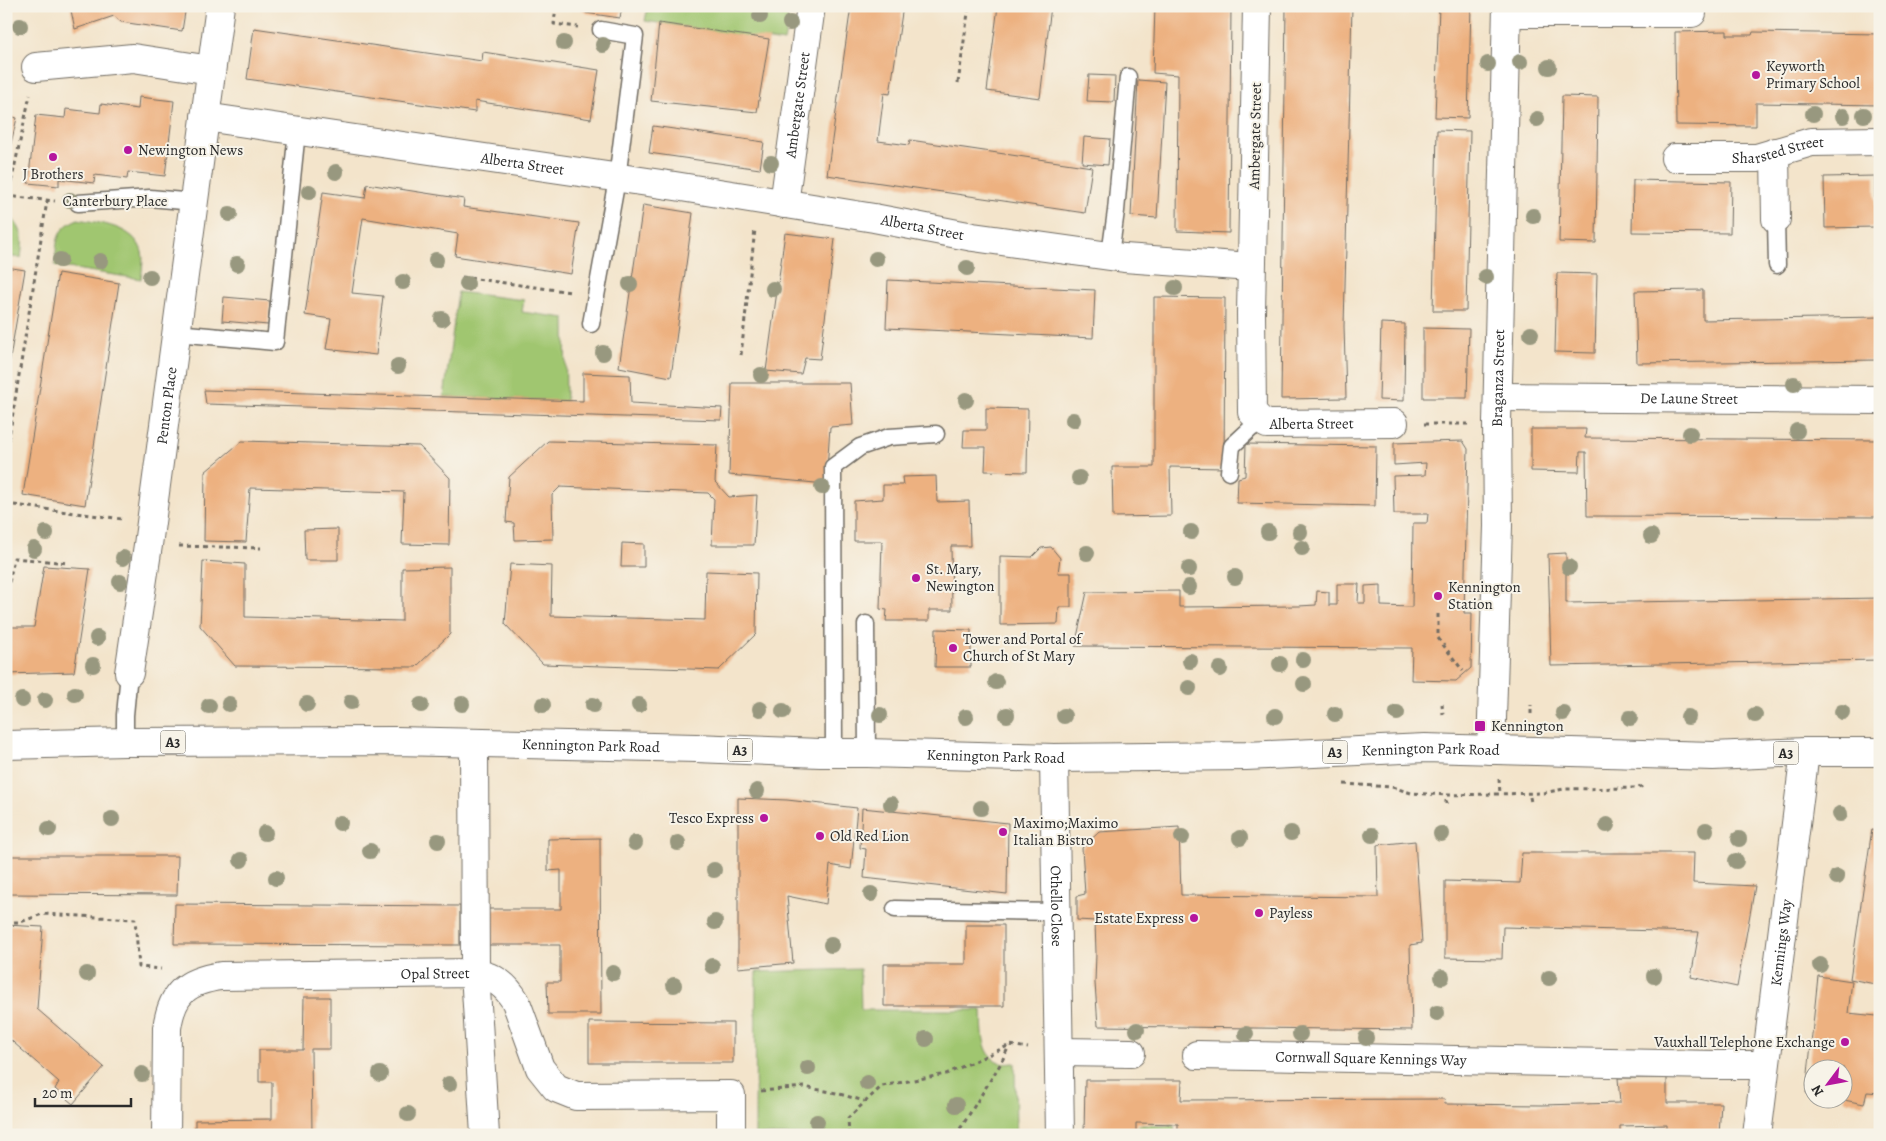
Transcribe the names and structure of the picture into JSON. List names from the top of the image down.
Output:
{
  "streets": {
    "main road": [
      "Ambergate Street",
      "Sharsted Street",
      "Alberta Street",
      "Braganza Street",
      "De Laune Street",
      "Penton Place",
      "A3",
      "Kennington Park Road",
      "Othello Close",
      "Kennings Way",
      "Opal Street",
      "Cornwall Square Kennings Way"
    ],
    "lane": ["Canterbury Place"]
  },
  "crossings": [
    ["Ambergate Street", "Alberta Street"],
    ["Alberta Street", "Penton Place"],
    ["Canterbury Place", "Penton Place"],
    ["Braganza Street", "De Laune Street"],
    ["Braganza Street", "Kennington Park Road"],
    ["Penton Place", "A3"],
    ["Penton Place", "Kennington Park Road"],
    ["A3", "Kennington Park Road"],
    ["Kennington Park Road", "Othello Close"],
    ["Kennington Park Road", "Kennings Way"],
    ["Kennings Way", "Cornwall Square Kennings Way"]
  ],
  "places": {
    "other": [
      "Keyworth Primary School",
      "Newington News",
      "J Brothers",
      "St. Mary, Newington",
      "Kennington Station",
      "Tower and Portal of Church of St Mary",
      "Tesco Express",
      "Maximo;Maximo Italian Bistro",
      "Old Red Lion",
      "Payless",
      "Estate Express",
      "Vauxhall Telephone Exchange"
    ],
    "transit": ["Kennington"]
  },
  "scale_bar": "20 m",
  "north": "bottom left"
}
